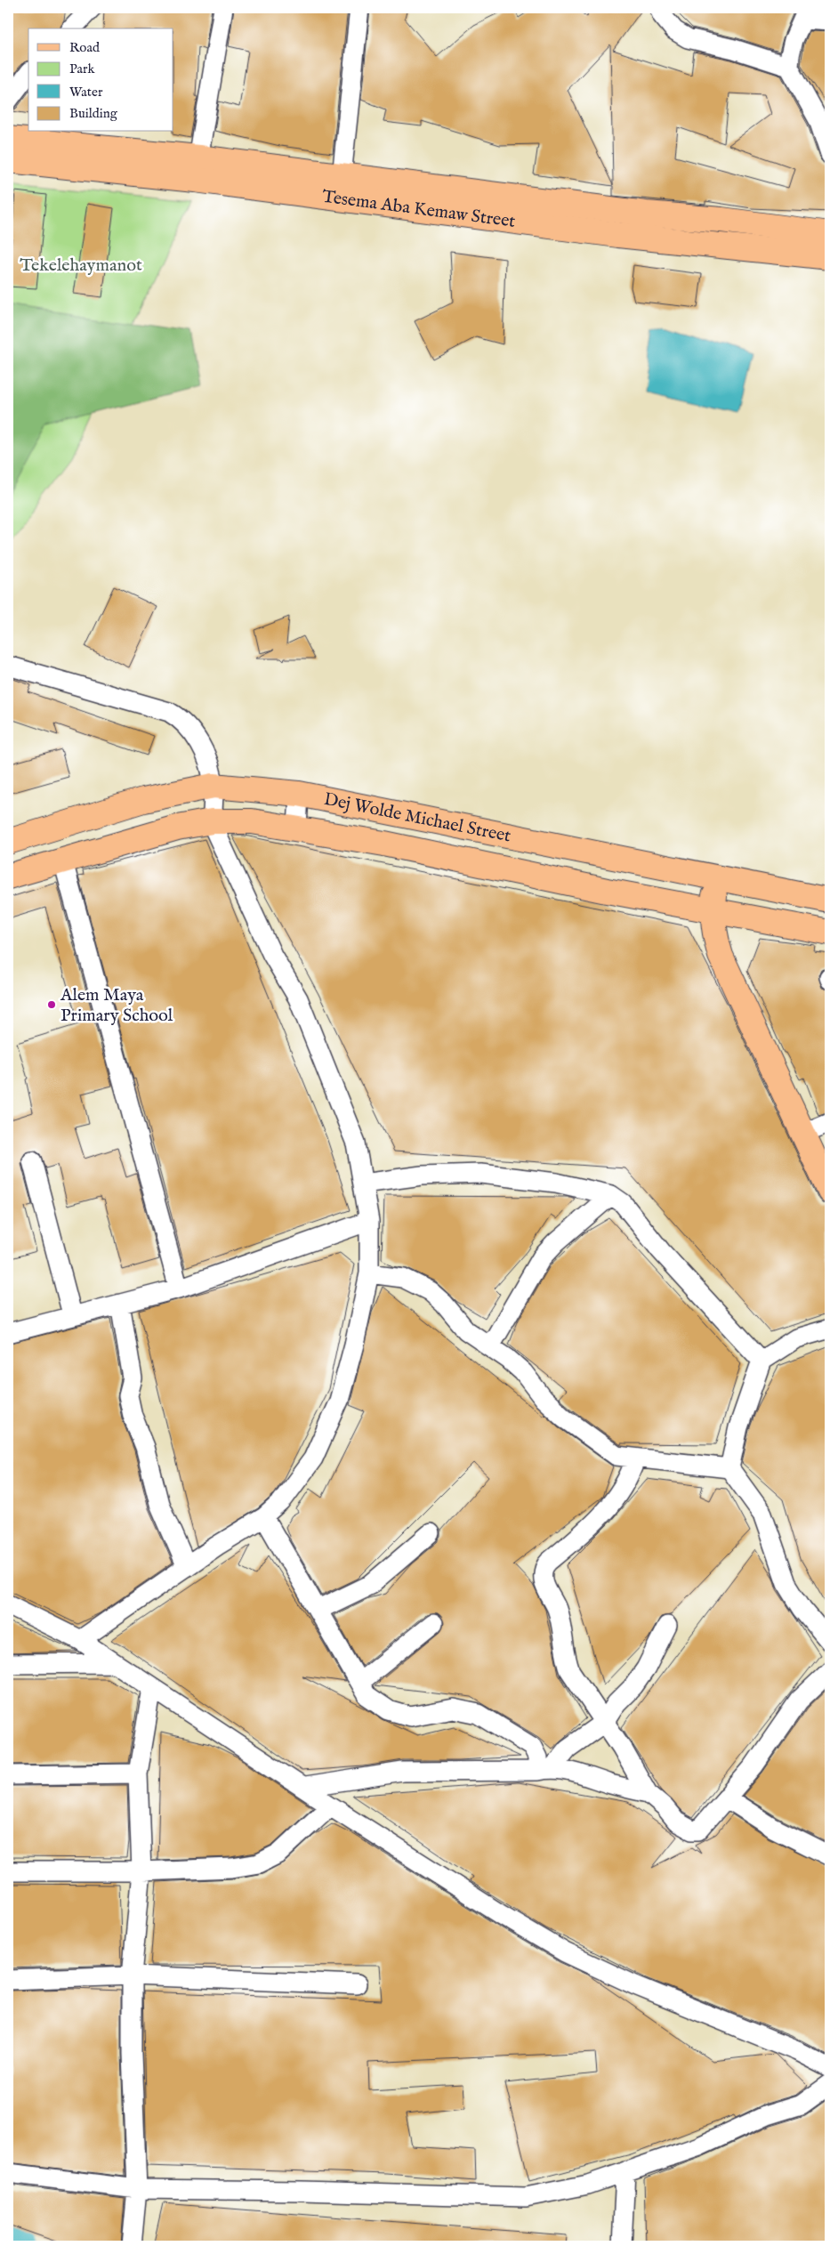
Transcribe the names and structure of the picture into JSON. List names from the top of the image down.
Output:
{
  "streets": {
    "main road": ["Tesema Aba Kemaw Street", "Dej Wolde Michael Street"]
  },
  "parks": ["Tekelehaymanot"],
  "places": ["Alem Maya Primary School"],
  "legend": [
    "Road",
    "Park",
    "Water",
    "Building"
  ]
}
